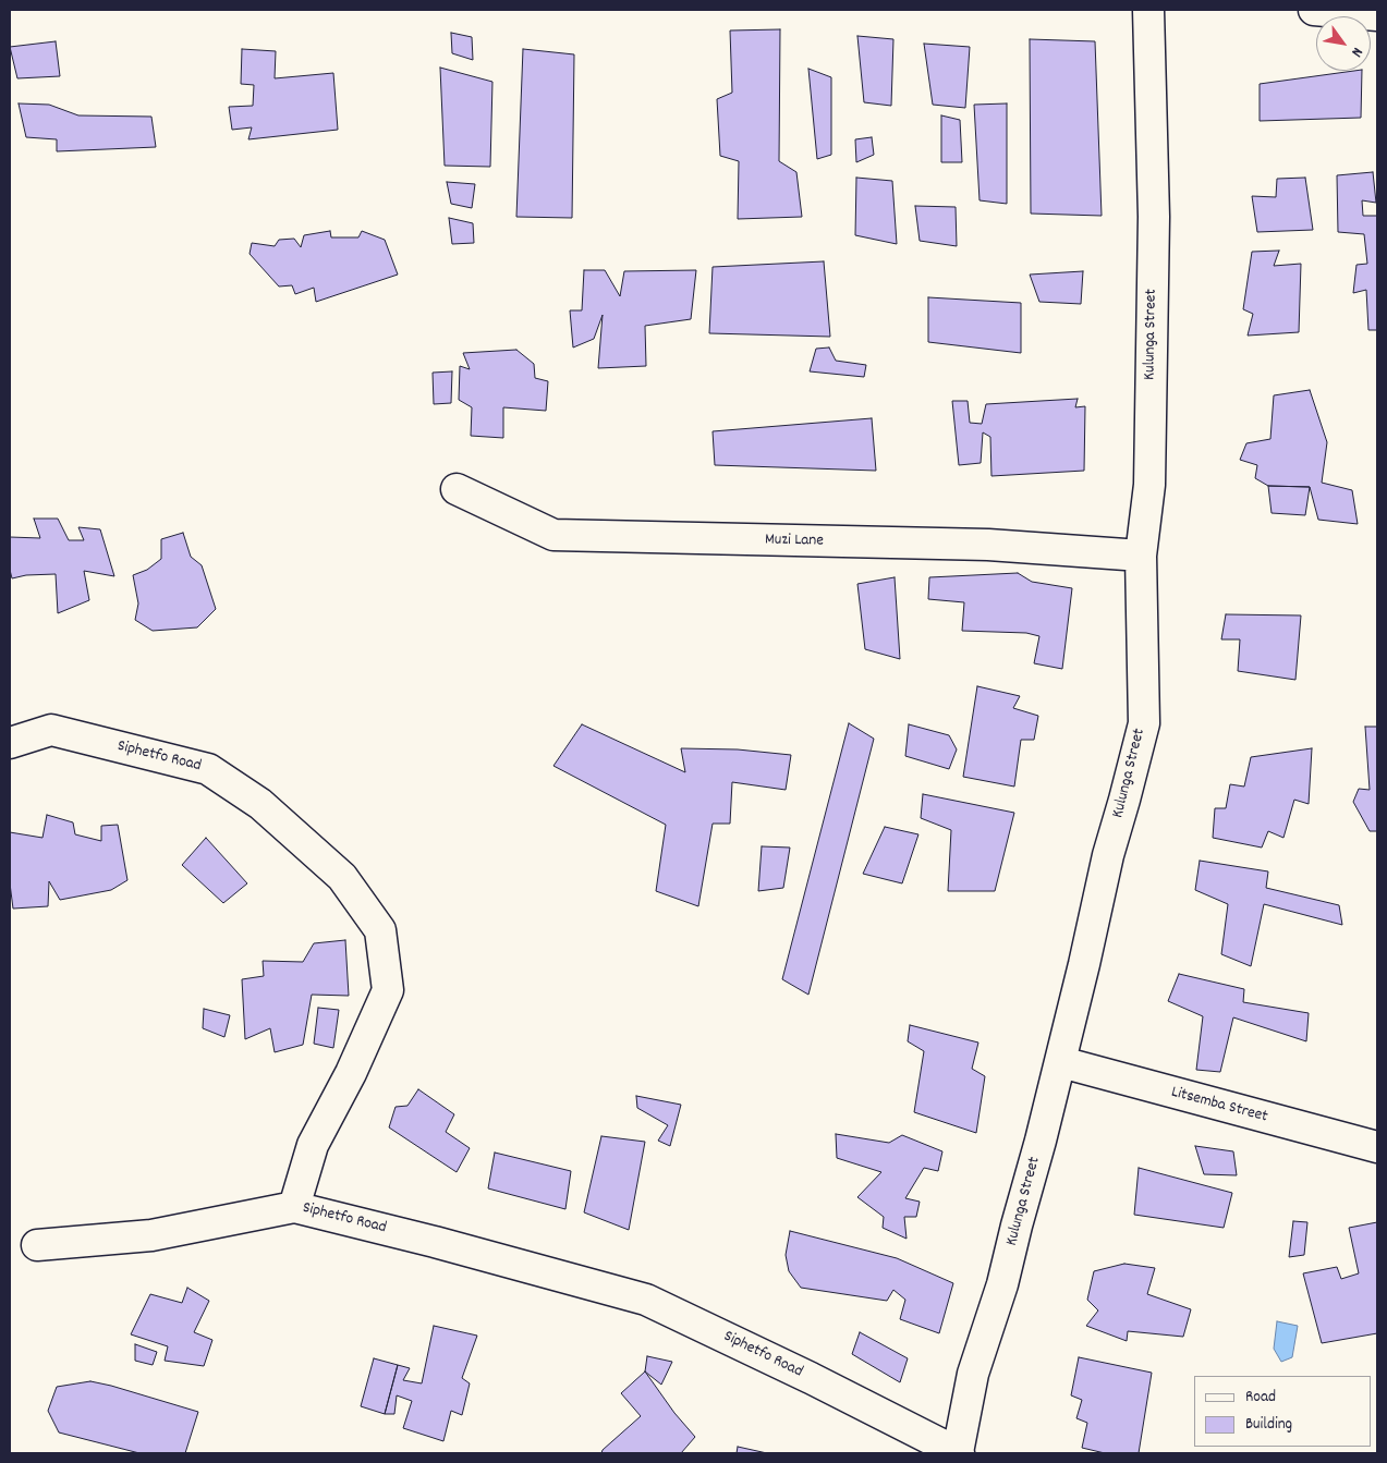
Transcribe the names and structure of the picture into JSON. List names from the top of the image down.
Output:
{
  "streets": {
    "street": [
      "Kulunga Street",
      "Muzi Lane",
      "Siphetfo Road",
      "Litsemba Street"
    ]
  },
  "crossings": [
    ["Kulunga Street", "Muzi Lane"],
    ["Kulunga Street", "Siphetfo Road"],
    ["Kulunga Street", "Litsemba Street"]
  ],
  "legend": ["Road", "Building"],
  "north": "bottom right"
}
